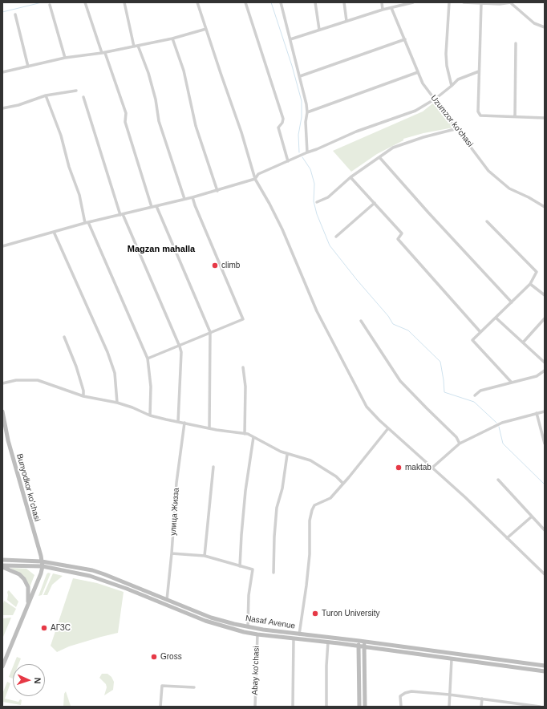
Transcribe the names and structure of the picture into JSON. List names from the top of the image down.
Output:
{
  "streets": {
    "main road": ["Bunyodkor koʻchasi", "Nasaf Avenue"],
    "street": ["Uzumzor ko'chasi", "улица Жизза", "Abay ko'chasi"]
  },
  "crossings": [
    ["Bunyodkor koʻchasi", "Nasaf Avenue"],
    ["улица Жизза", "Nasaf Avenue"],
    ["Nasaf Avenue", "Abay ko'chasi"]
  ],
  "districts": ["Magzan mahalla"],
  "places": [
    "climb",
    "maktab",
    "Turon University",
    "АГЗС",
    "Gross"
  ],
  "north": "right"
}
